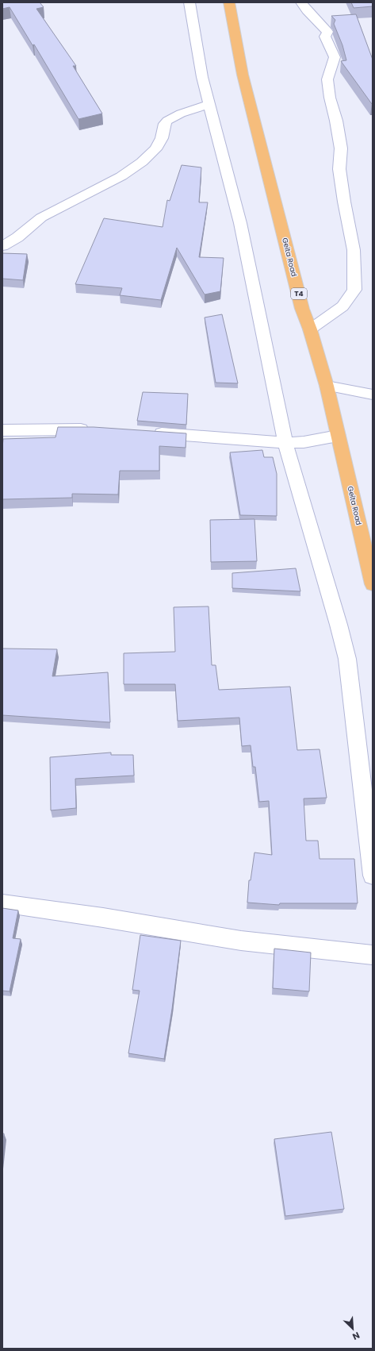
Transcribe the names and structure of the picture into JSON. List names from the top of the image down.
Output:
{
  "streets": {
    "highway": ["Geita Road", "T4"]
  },
  "north": "bottom right"
}
